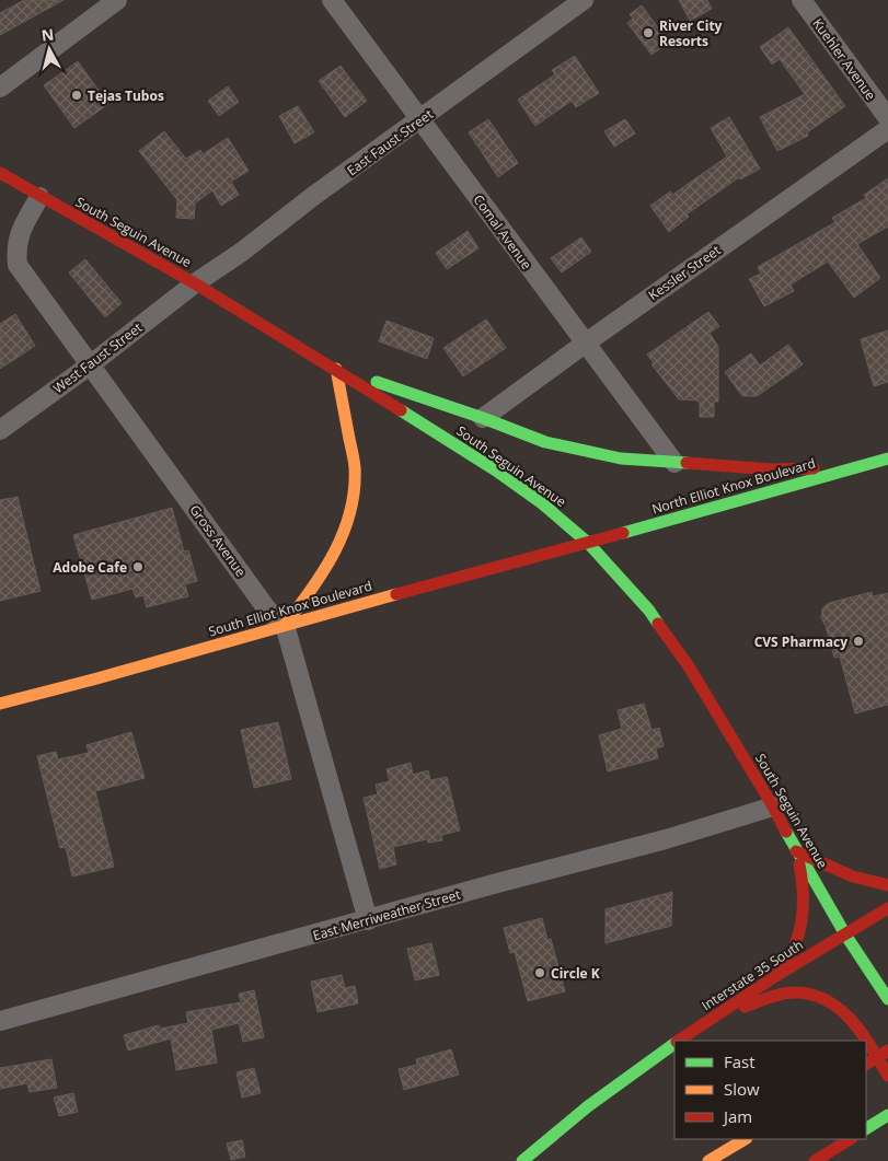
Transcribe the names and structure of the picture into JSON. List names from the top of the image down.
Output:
{
  "streets": {
    "main road": [
      "South Seguin Avenue",
      "North Elliot Knox Boulevard",
      "South Elliot Knox Boulevard",
      "Interstate 35 South"
    ],
    "street": [
      "Kuehler Avenue",
      "East Faust Street",
      "Comal Avenue",
      "Kessler Street",
      "West Faust Street",
      "Gross Avenue",
      "East Merriweather Street"
    ]
  },
  "crossings": [
    ["East Faust Street", "South Seguin Avenue"],
    ["East Faust Street", "Comal Avenue"],
    ["East Faust Street", "West Faust Street"],
    ["South Seguin Avenue", "West Faust Street"],
    ["South Seguin Avenue", "North Elliot Knox Boulevard"],
    ["South Seguin Avenue", "Gross Avenue"],
    ["South Seguin Avenue", "South Elliot Knox Boulevard"],
    ["South Seguin Avenue", "East Merriweather Street"],
    ["South Seguin Avenue", "Interstate 35 South"],
    ["Comal Avenue", "Kessler Street"],
    ["West Faust Street", "Gross Avenue"],
    ["North Elliot Knox Boulevard", "South Elliot Knox Boulevard"],
    ["Gross Avenue", "South Elliot Knox Boulevard"]
  ],
  "places": [
    "River City Resorts",
    "Tejas Tubos",
    "Adobe Cafe",
    "CVS Pharmacy",
    "Circle K"
  ],
  "legend": ["Fast", "Slow", "Jam"],
  "north": "top"
}
